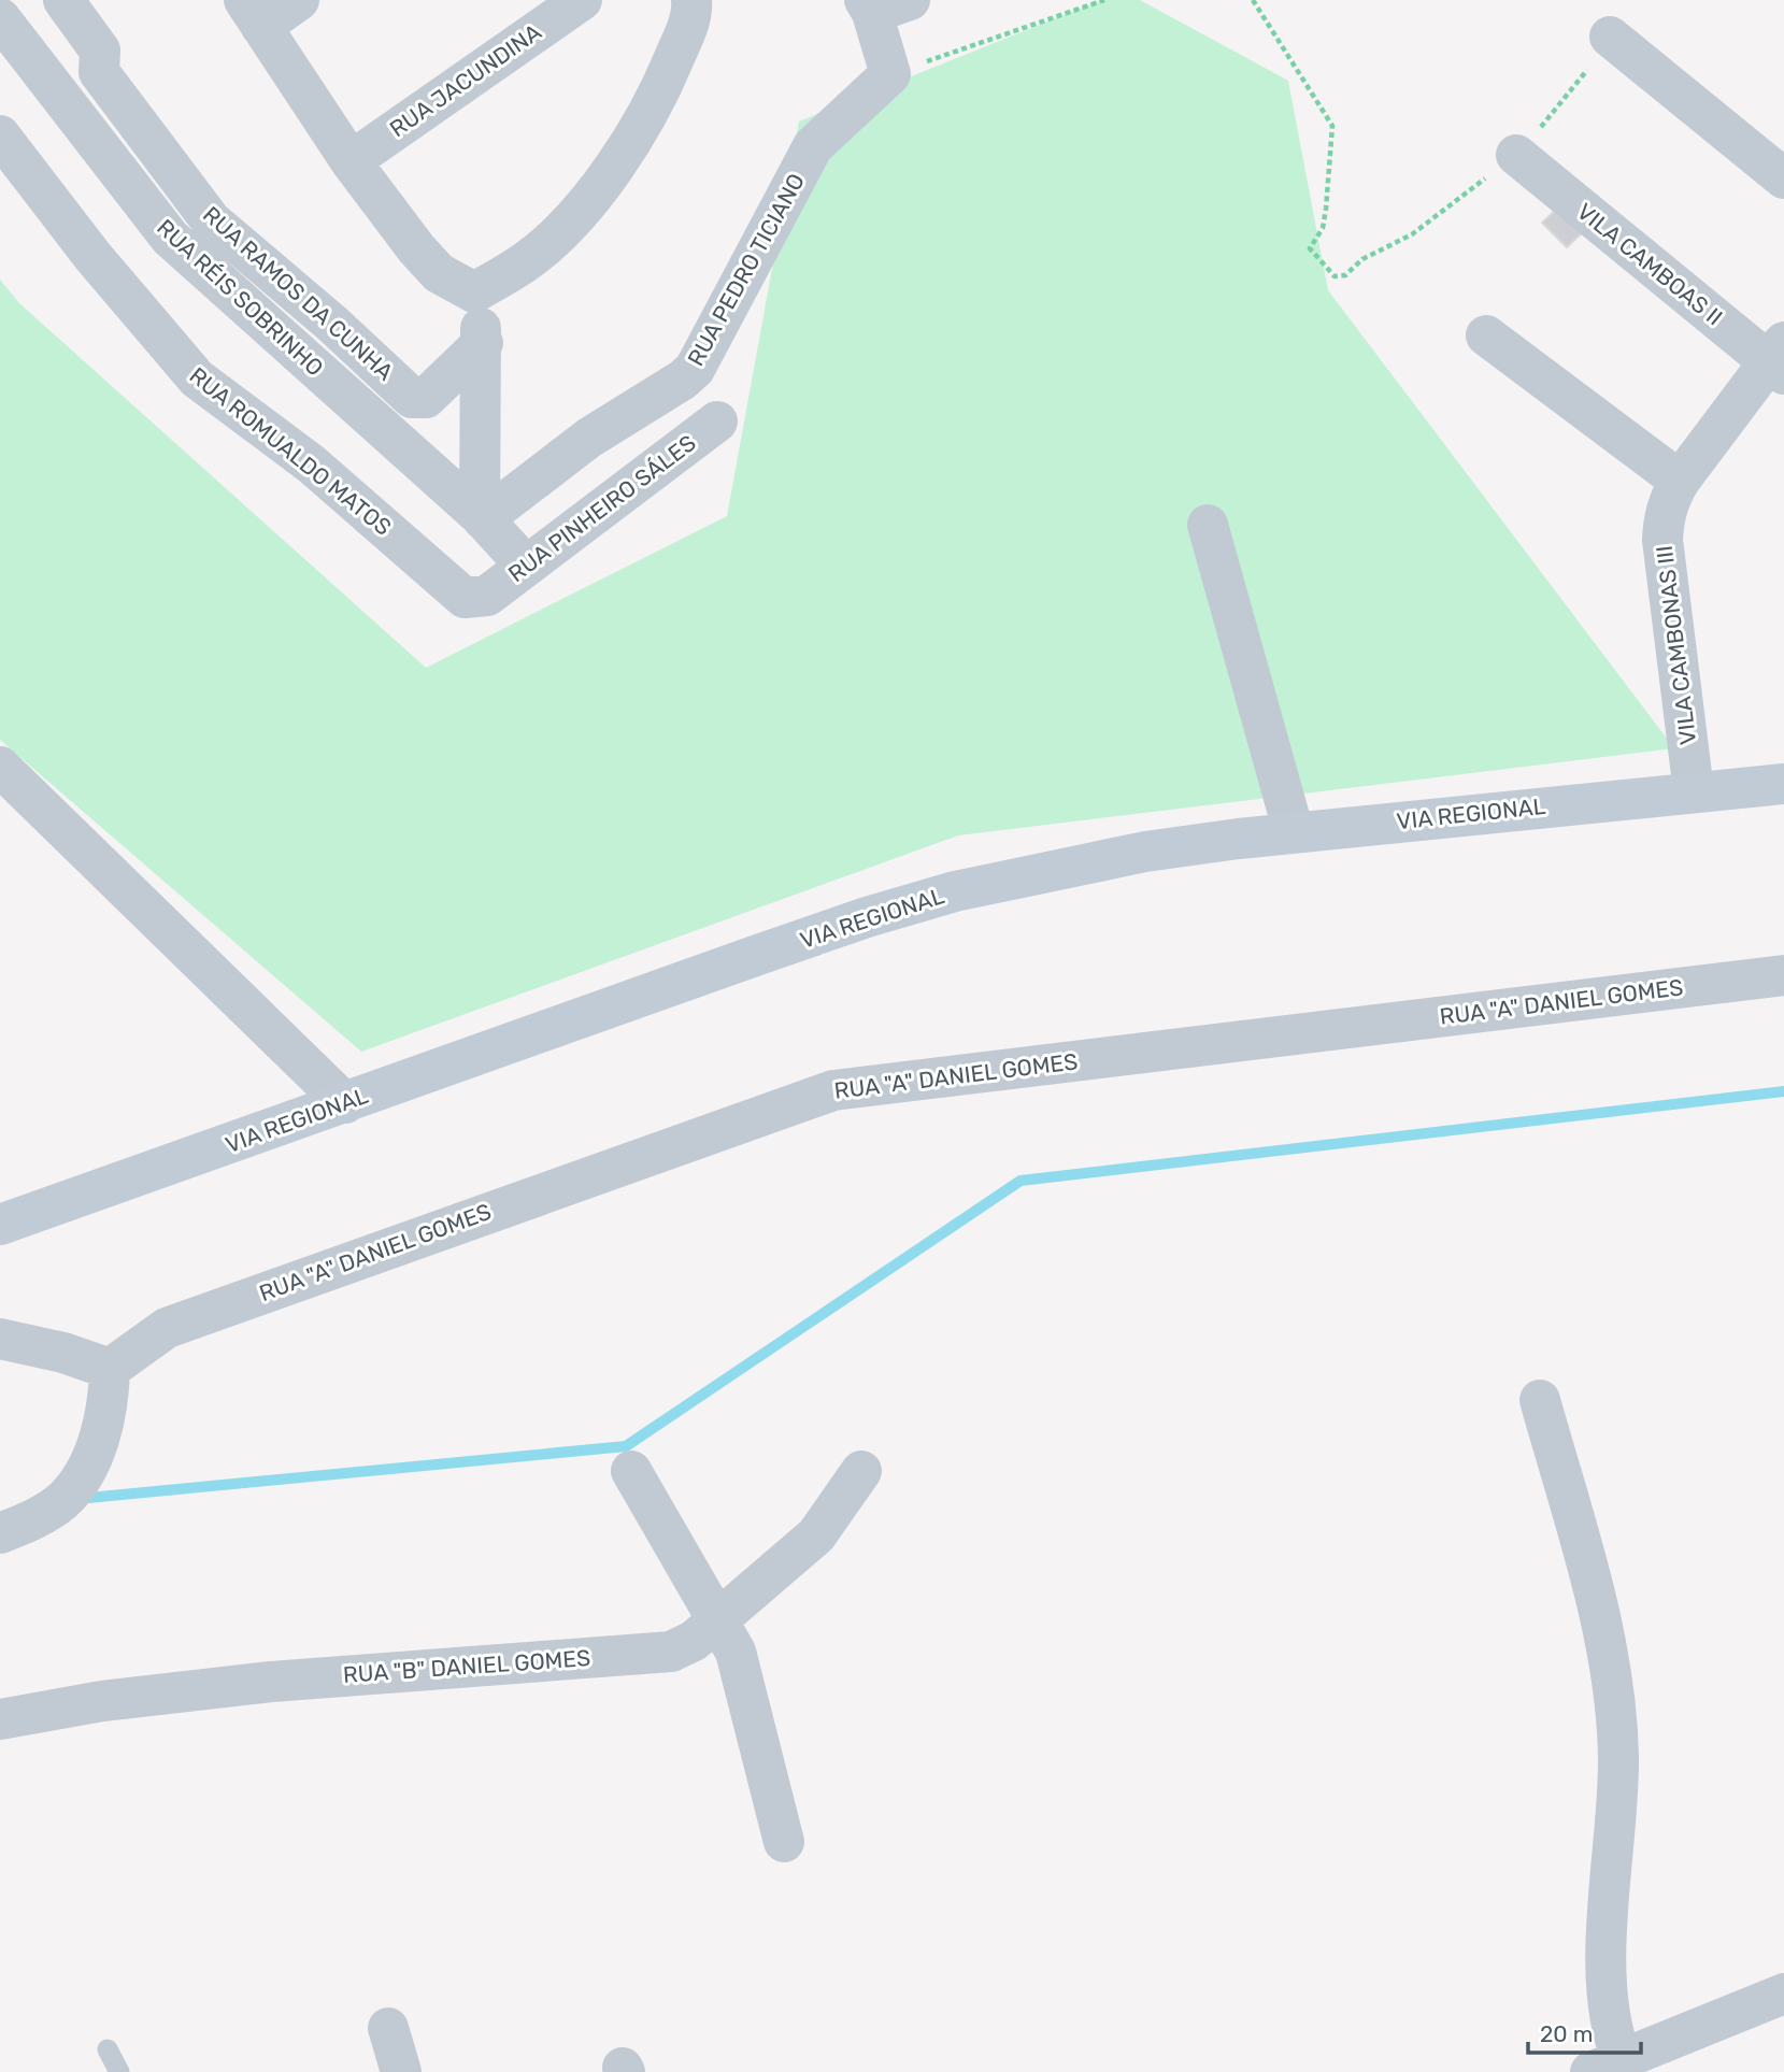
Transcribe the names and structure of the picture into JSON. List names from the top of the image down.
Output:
{
  "streets": {
    "main road": ["VIA REGIONAL"],
    "street": [
      "RUA JACUNDINA",
      "VILA CAMBOAS II",
      "RUA PEDRO TICIANO",
      "RUA RAMOS DA CUNHA",
      "RUA RÉIS SOBRINHO",
      "RUA ROMUALDO MATOS",
      "RUA PINHEIRO SÁLES",
      "VILA CAMBONAS III",
      "RUA \"A\" DANIEL GOMES",
      "RUA \"B\" DANIEL GOMES"
    ]
  },
  "crossings": [
    ["RUA PEDRO TICIANO", "RUA RÉIS SOBRINHO"],
    ["RUA RÉIS SOBRINHO", "RUA PINHEIRO SÁLES"],
    ["RUA ROMUALDO MATOS", "RUA PINHEIRO SÁLES"],
    ["VILA CAMBONAS III", "VIA REGIONAL"]
  ],
  "scale_bar": "20 m"
}
